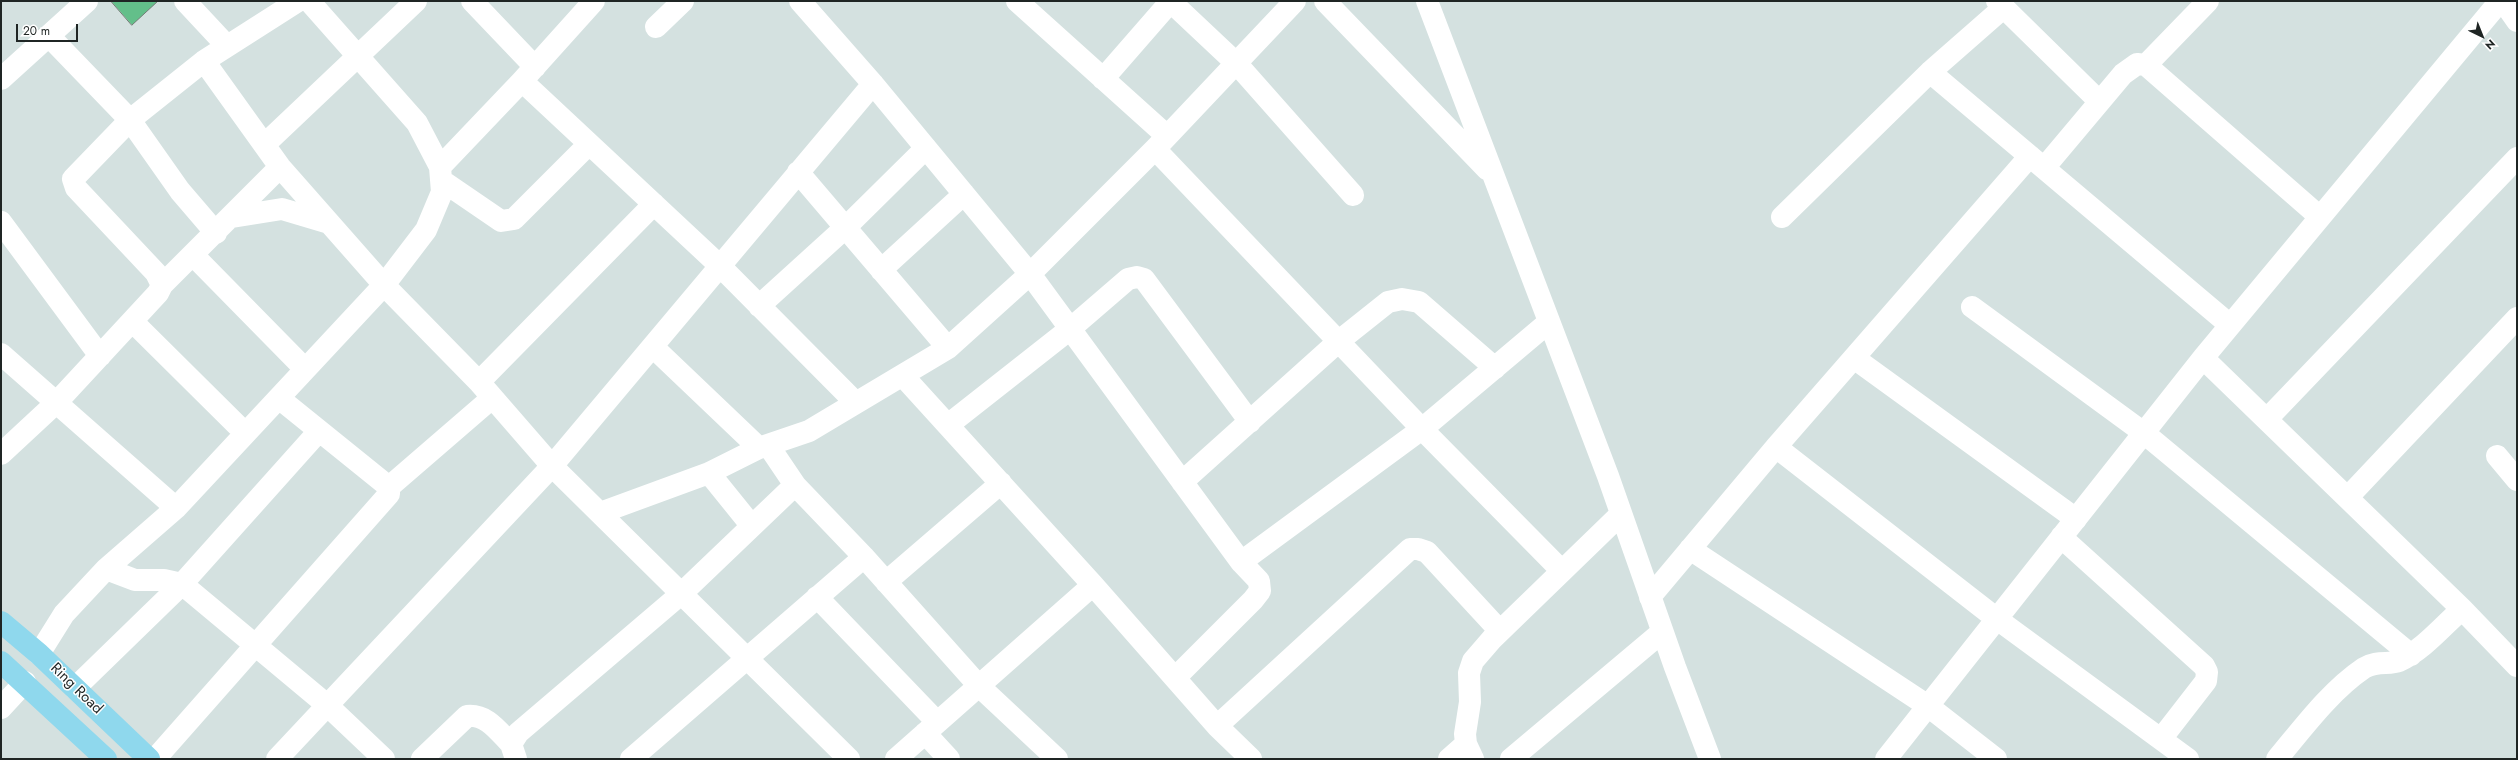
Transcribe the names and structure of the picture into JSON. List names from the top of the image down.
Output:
{
  "streets": {
    "main road": ["Ring Road"]
  },
  "scale_bar": "20 m",
  "north": "bottom right"
}
